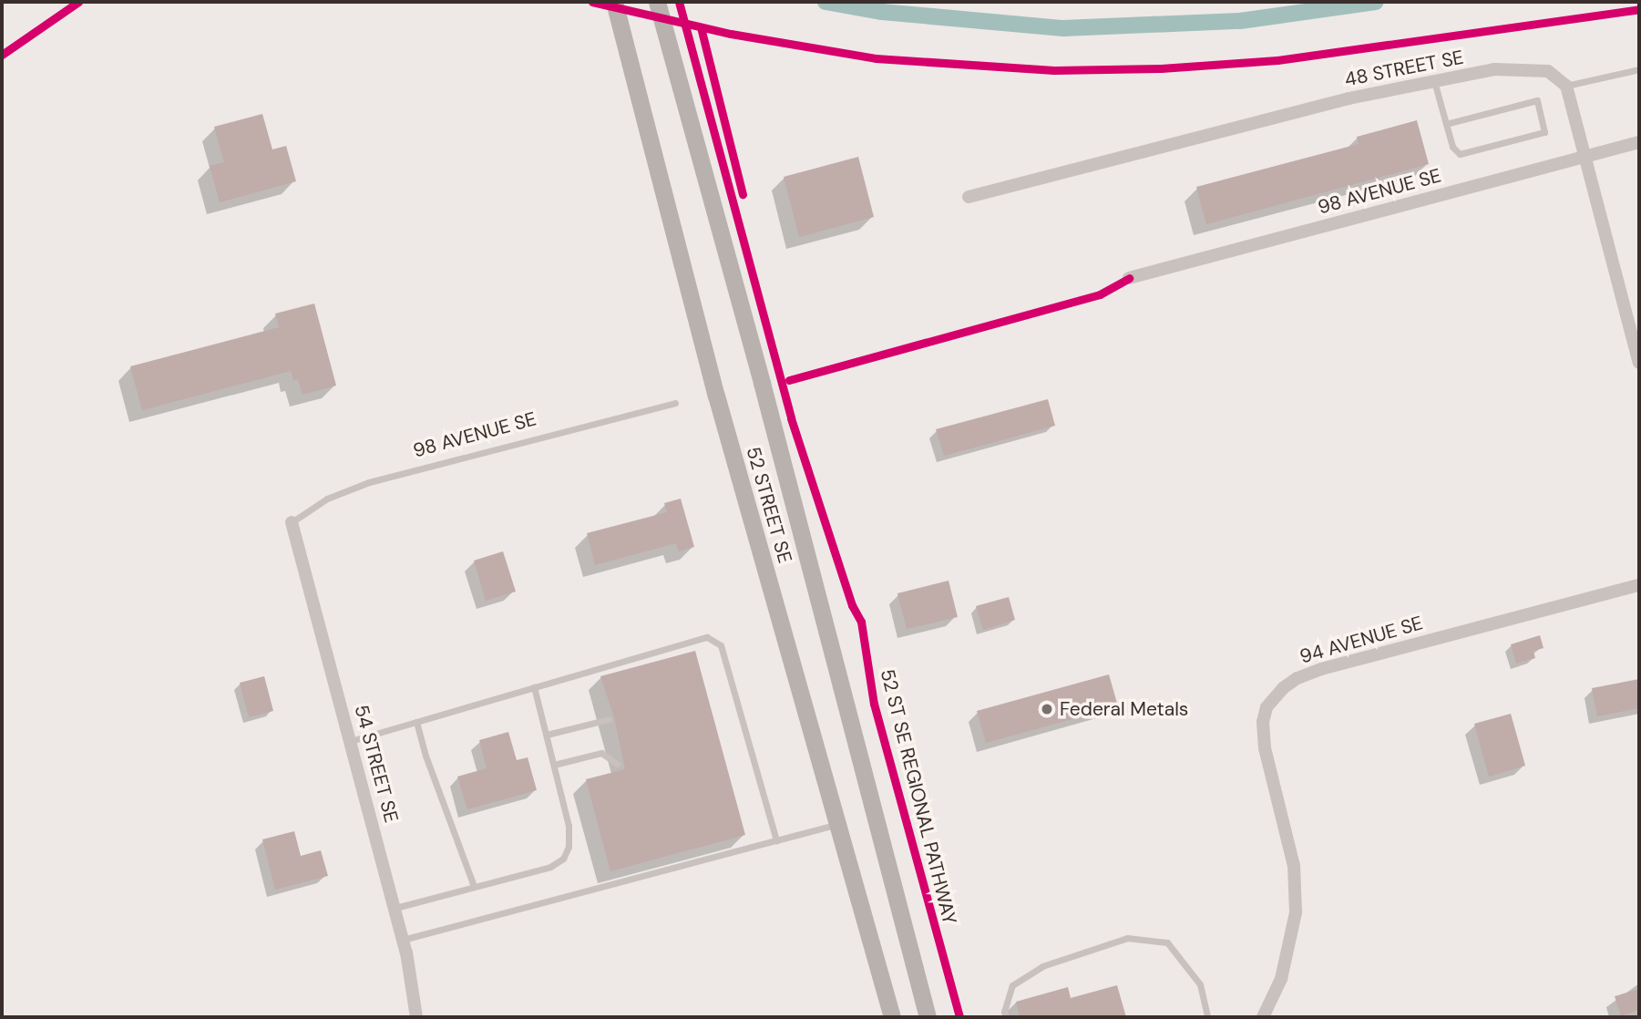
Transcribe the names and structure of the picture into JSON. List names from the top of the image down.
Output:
{
  "streets": {
    "main road": ["52 STREET SE"],
    "street": [
      "48 STREET SE",
      "98 AVENUE SE",
      "94 AVENUE SE",
      "54 STREET SE"
    ],
    "cycle path": ["52 ST SE REGIONAL PATHWAY"]
  },
  "crossings": [
    ["98 AVENUE SE", "54 STREET SE"]
  ],
  "places": ["Federal Metals"]
}
